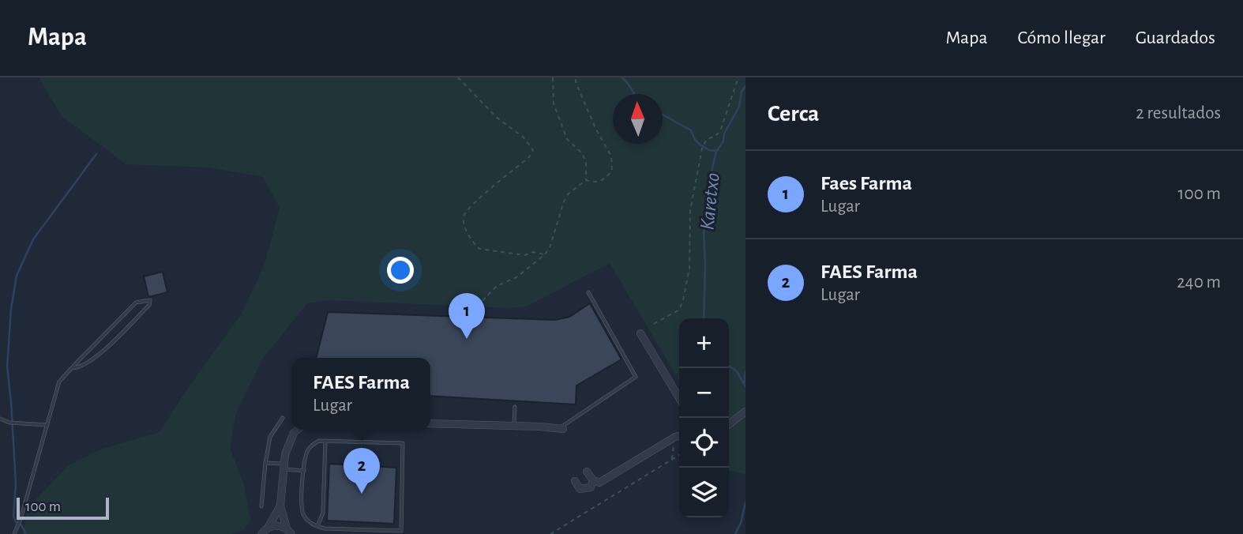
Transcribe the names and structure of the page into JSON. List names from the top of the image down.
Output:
{
  "water": ["Karetxo"],
  "scale_bar": "100 m",
  "north": "top",
  "page": {
    "header": "Mapa",
    "nav": ["Mapa", "Cómo llegar", "Guardados"],
    "heading": ["Cerca", "2 resultados"],
    "list": [
      {
        "mark": "1",
        "name": "Faes Farma",
        "note": "Lugar",
        "value": "100 m"
      },
      {
        "mark": "2",
        "name": "FAES Farma",
        "note": "Lugar",
        "value": "240 m"
      }
    ],
    "pins": ["1", "2"],
    "map_buttons": ["+", "−"],
    "popup": ["FAES Farma", "Lugar"],
    "scale": "100 m"
  }
}
